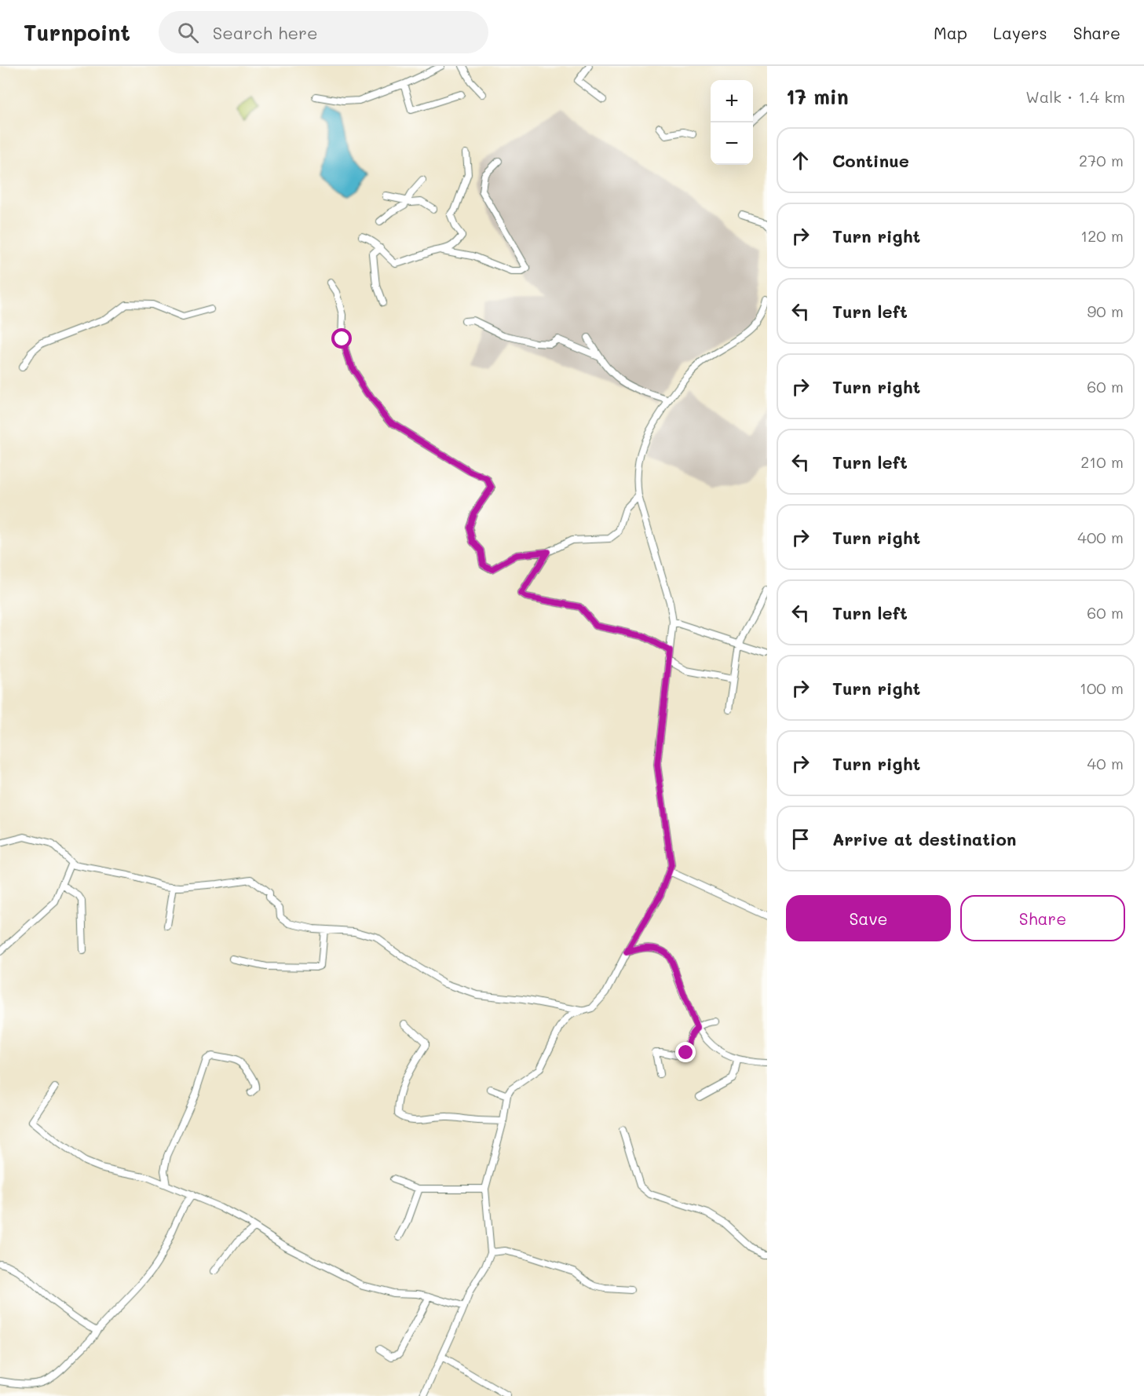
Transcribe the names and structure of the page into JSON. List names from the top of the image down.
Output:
{
  "page": {
    "header": "Turnpoint",
    "search": "Search here",
    "nav": ["Map", "Layers", "Share"],
    "heading": ["17 min", "Walk · 1.4 km"],
    "map_buttons": ["+", "−"],
    "list": [
      ["Continue", "270 m"],
      ["Turn right", "120 m"],
      ["Turn left", "90 m"],
      ["Turn right", "60 m"],
      ["Turn left", "210 m"],
      ["Turn right", "400 m"],
      ["Turn left", "60 m"],
      ["Turn right", "100 m"],
      ["Turn right", "40 m"],
      "Arrive at destination"
    ],
    "buttons": ["Save", "Share"]
  }
}
